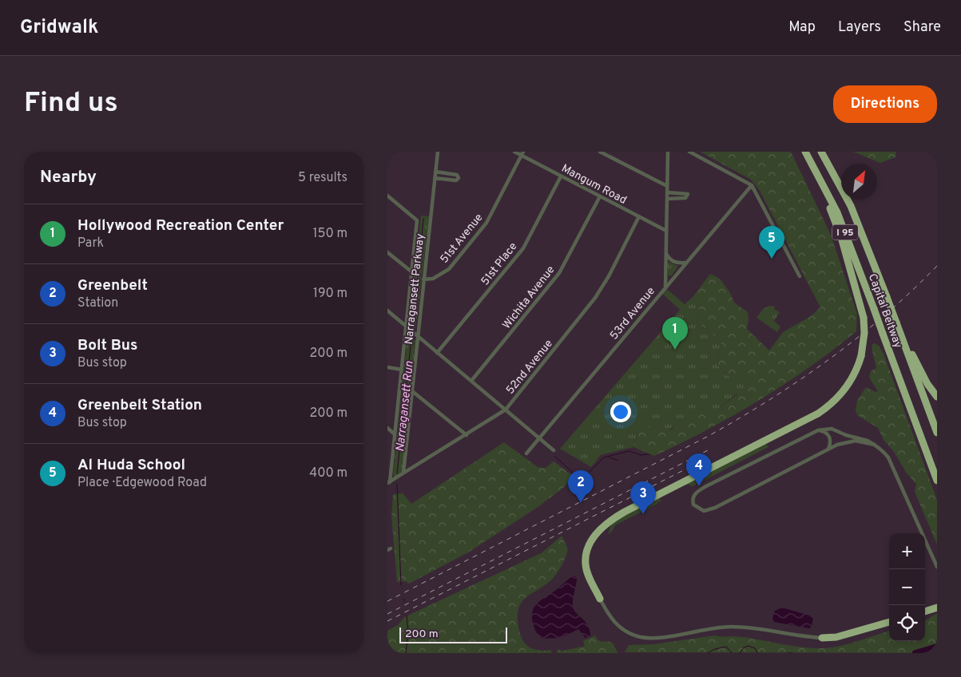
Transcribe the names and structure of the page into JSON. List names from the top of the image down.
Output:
{
  "streets": {
    "highway": ["I 95", "Capital Beltway"],
    "street": [
      "Mangum Road",
      "51st Avenue",
      "51st Place",
      "Narragansett Parkway",
      "Wichita Avenue",
      "53rd Avenue",
      "52nd Avenue"
    ]
  },
  "crossings": [
    ["Mangum Road", "51st Avenue"],
    ["Mangum Road", "51st Place"],
    ["Mangum Road", "Wichita Avenue"],
    ["Mangum Road", "52nd Avenue"],
    ["51st Avenue", "Narragansett Parkway"],
    ["Narragansett Parkway", "52nd Avenue"]
  ],
  "water": ["Narragansett Run"],
  "scale_bar": "200 m",
  "north": "top right",
  "page": {
    "header": "Gridwalk",
    "nav": ["Map", "Layers", "Share"],
    "buttons": "Directions",
    "title": "Find us",
    "heading": ["Nearby", "5 results"],
    "list": [
      {
        "mark": "1",
        "name": "Hollywood Recreation Center",
        "note": "Park",
        "value": "150 m"
      },
      {
        "mark": "2",
        "name": "Greenbelt",
        "note": "Station",
        "value": "190 m"
      },
      {
        "mark": "3",
        "name": "Bolt Bus",
        "note": "Bus stop",
        "value": "200 m"
      },
      {
        "mark": "4",
        "name": "Greenbelt Station",
        "note": "Bus stop",
        "value": "200 m"
      },
      {
        "mark": "5",
        "name": "Al Huda School",
        "note": "Place · Edgewood Road",
        "value": "400 m"
      }
    ],
    "pins": [
      "5",
      "1",
      "4",
      "2",
      "3"
    ],
    "map_buttons": ["+", "−"],
    "scale": "200 m"
  }
}
